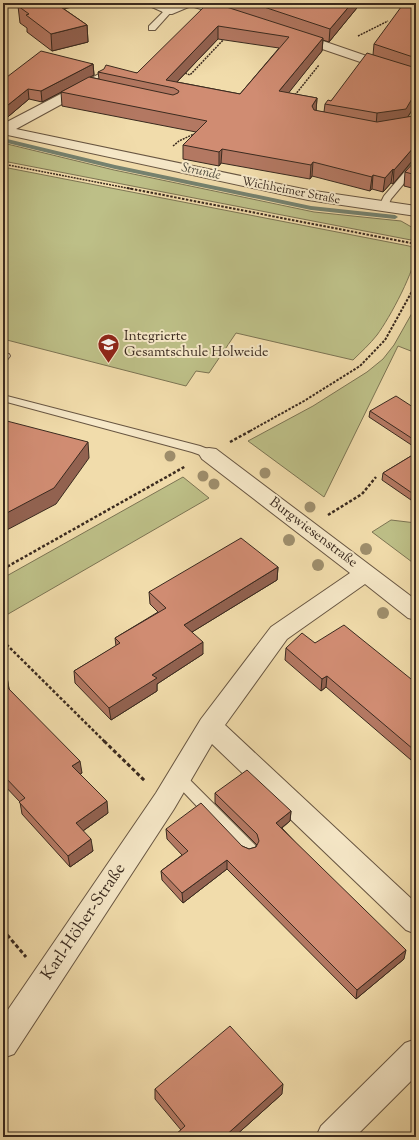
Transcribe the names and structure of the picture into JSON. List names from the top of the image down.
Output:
{
  "streets": {
    "street": ["Wichheimer Straße", "Burgwiesenstraße", "Karl-Höher-Straße"]
  },
  "crossings": [
    ["Burgwiesenstraße", "Karl-Höher-Straße"]
  ],
  "water": ["Strunde"],
  "places": {
    "school or university": ["Integrierte Gesamtschule Holweide"]
  }
}
